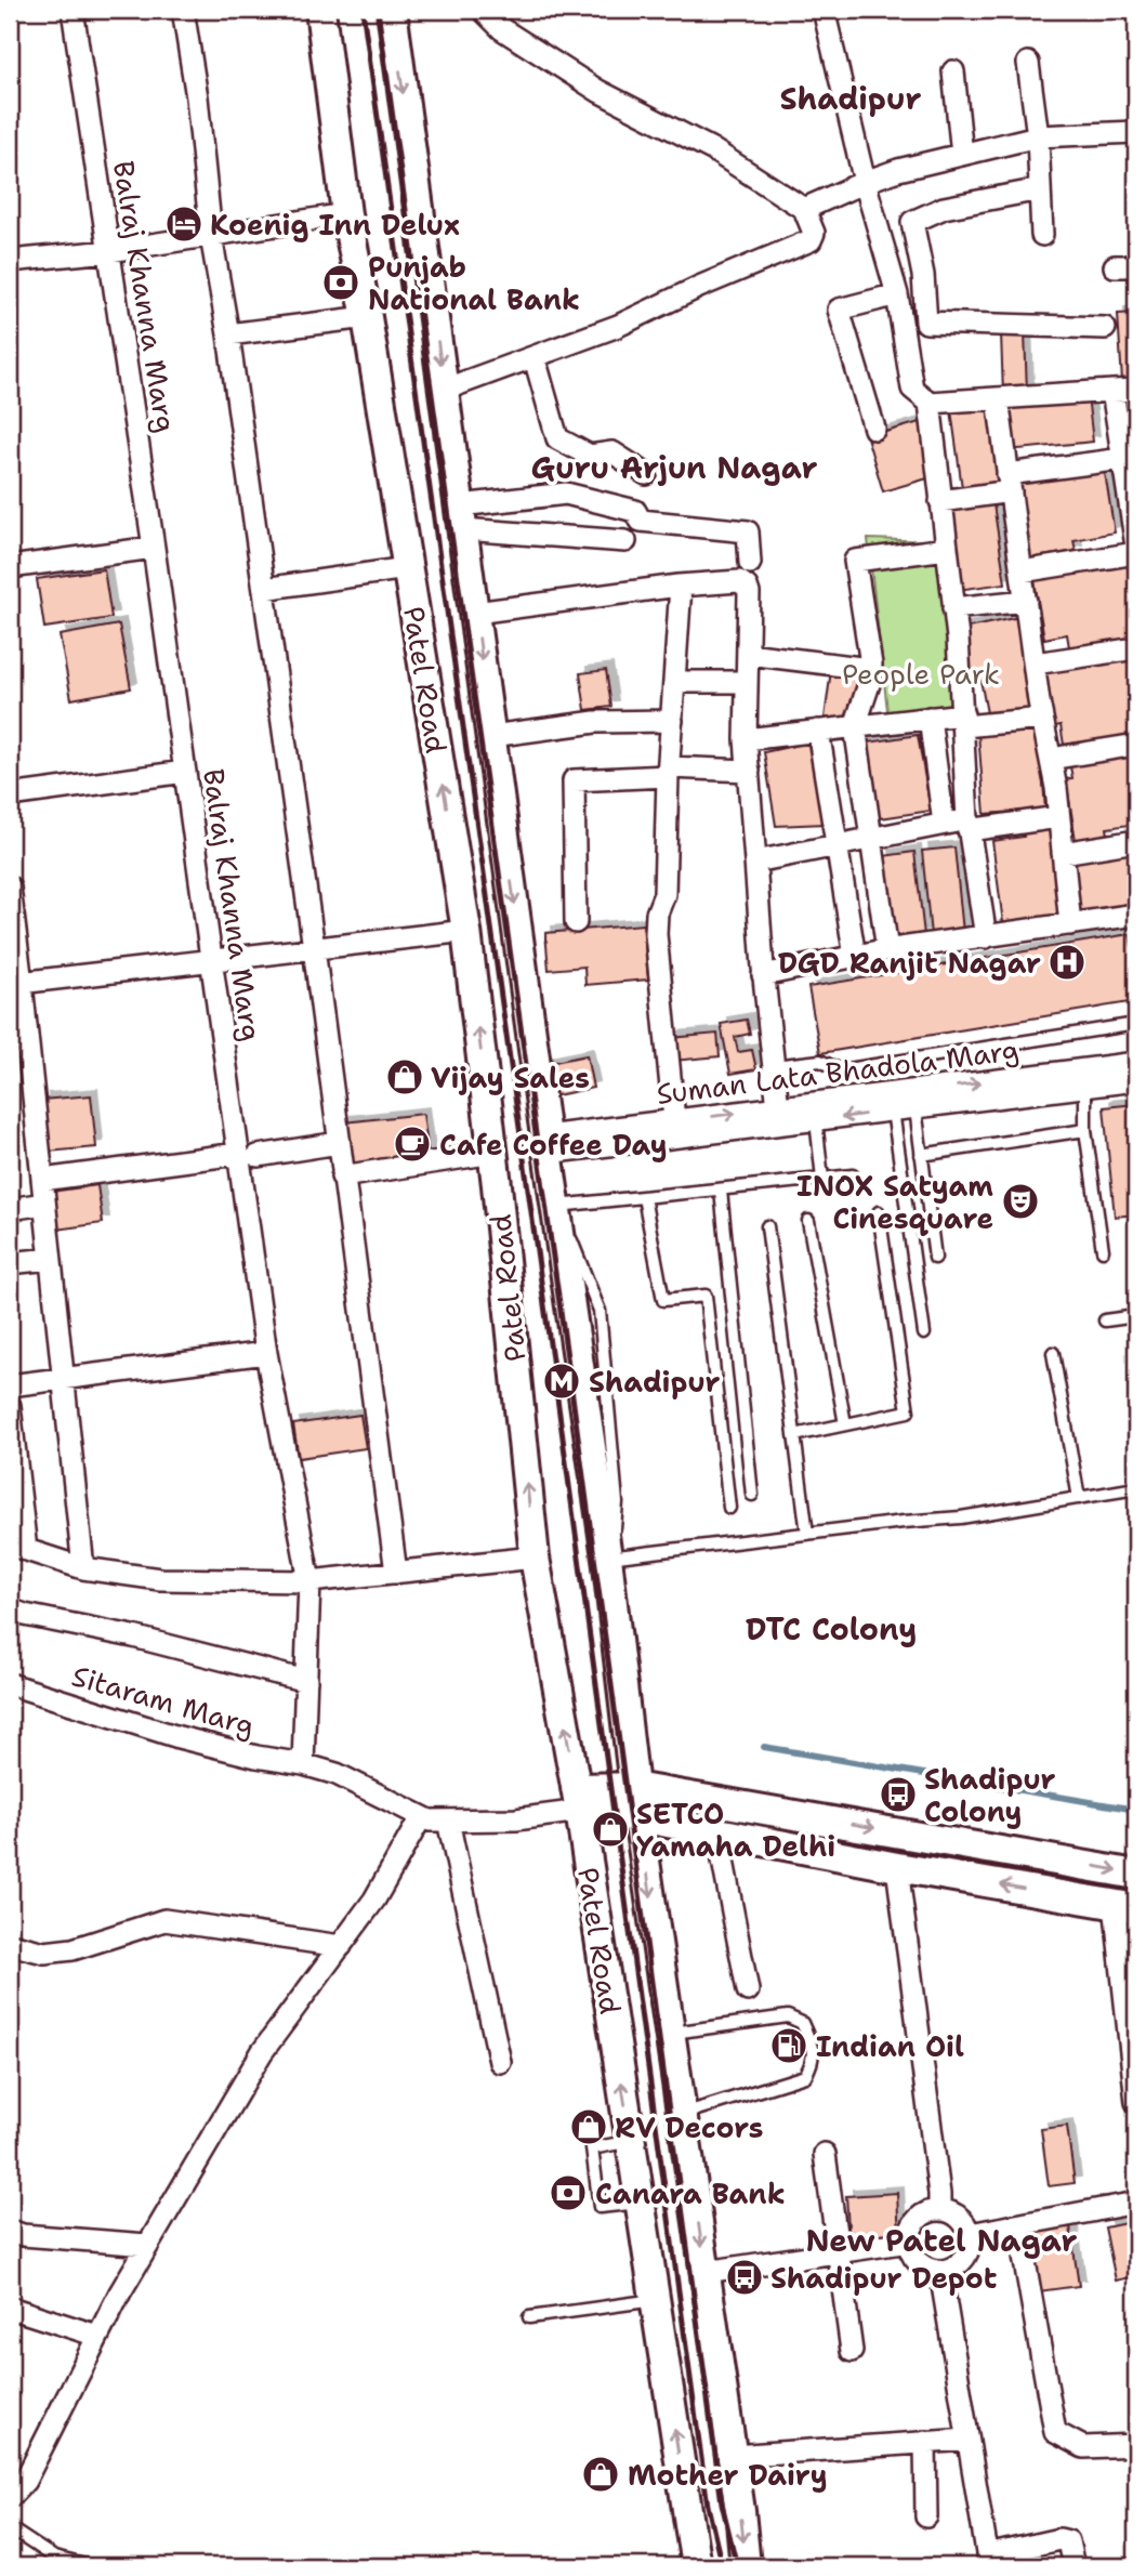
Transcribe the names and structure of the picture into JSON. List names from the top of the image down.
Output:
{
  "streets": {
    "main road": ["Patel Road"],
    "street": ["Balraj Khanna Marg", "Suman Lata Bhadola Marg", "Sitaram Marg"]
  },
  "crossings": [
    ["Balraj Khanna Marg", "Sitaram Marg"],
    ["Patel Road", "Suman Lata Bhadola Marg"]
  ],
  "districts": [
    "Shadipur",
    "Guru Arjun Nagar",
    "DTC Colony",
    "New Patel Nagar"
  ],
  "parks": ["People Park"],
  "places": {
    "hotel": ["Koenig Inn Delux"],
    "bank": ["Punjab National Bank", "Canara Bank"],
    "hospital": ["DGD Ranjit Nagar"],
    "shop": [
      "Vijay Sales",
      "SETCO Yamaha Delhi",
      "RV Decors",
      "Mother Dairy"
    ],
    "cafe": ["Cafe Coffee Day"],
    "theatre": ["INOX Satyam Cinesquare"],
    "metro station": ["Shadipur"],
    "bus stop": ["Shadipur Colony", "Shadipur Depot"],
    "fuel station": ["Indian Oil"]
  }
}
